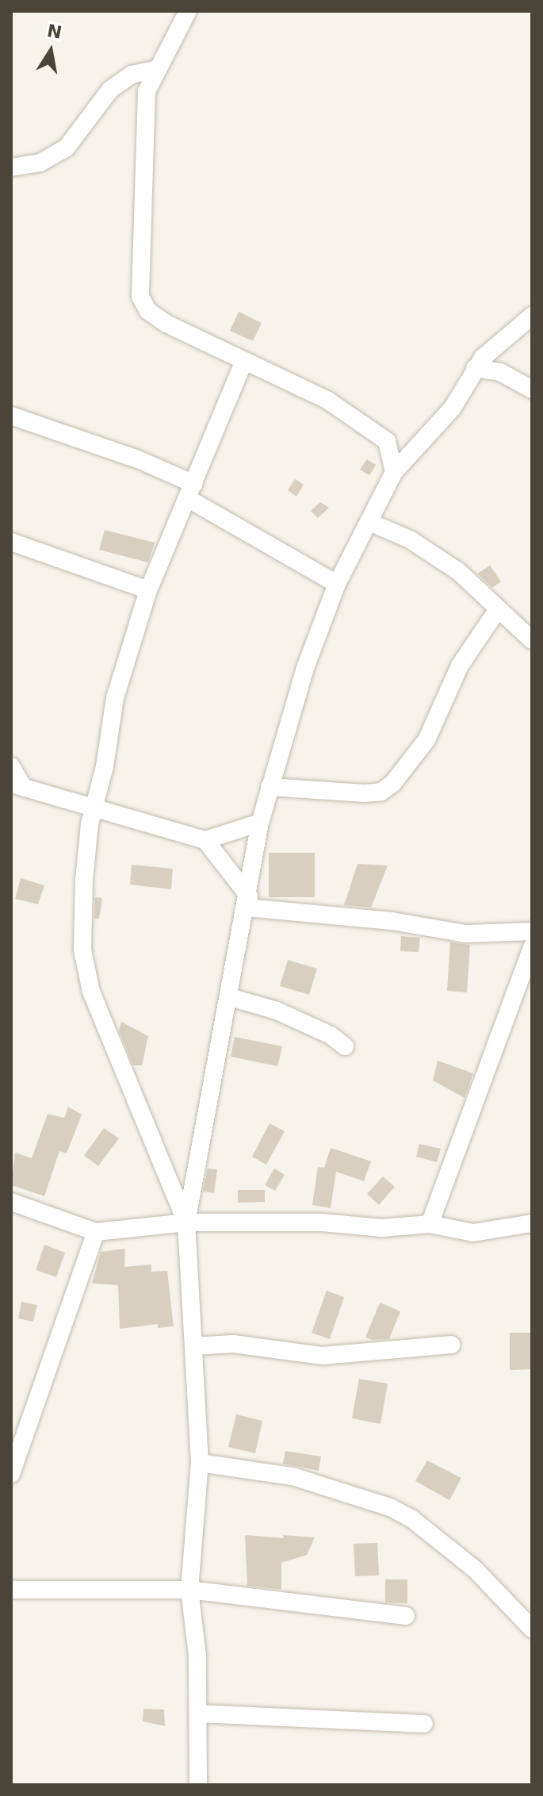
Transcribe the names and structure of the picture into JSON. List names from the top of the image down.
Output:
{
  "north": "top"
}
